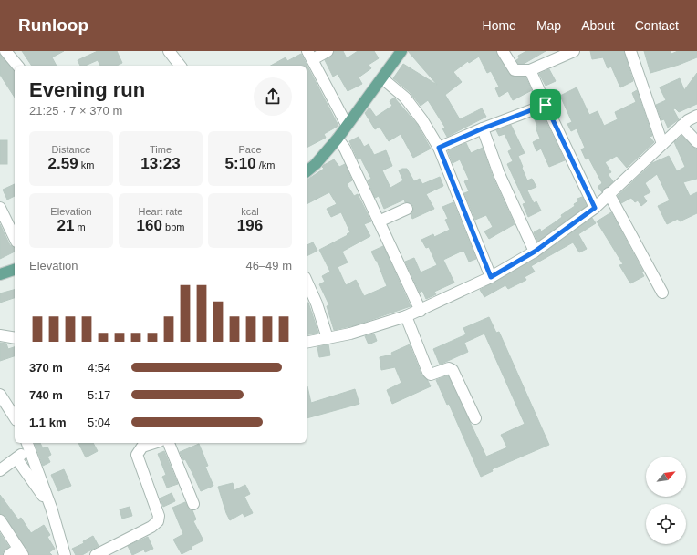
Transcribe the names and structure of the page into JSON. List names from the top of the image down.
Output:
{
  "north": "top right",
  "page": {
    "header": "Runloop",
    "nav": [
      "Home",
      "Map",
      "About",
      "Contact"
    ],
    "heading": ["Evening run", "21:25 · 7 × 370 m"],
    "stats": [
      ["Distance", "2.59 km"],
      ["Time", "13:23"],
      ["Pace", "5:10 /km"],
      ["Elevation", "21 m"],
      ["Heart rate", "160 bpm"],
      ["kcal", "196"]
    ],
    "chart": ["Elevation", "46–49 m"],
    "list": [
      {
        "name": "370 m",
        "note": "4:54"
      },
      {
        "name": "740 m",
        "note": "5:17"
      },
      {
        "name": "1.1 km",
        "note": "5:04"
      }
    ]
  }
}
